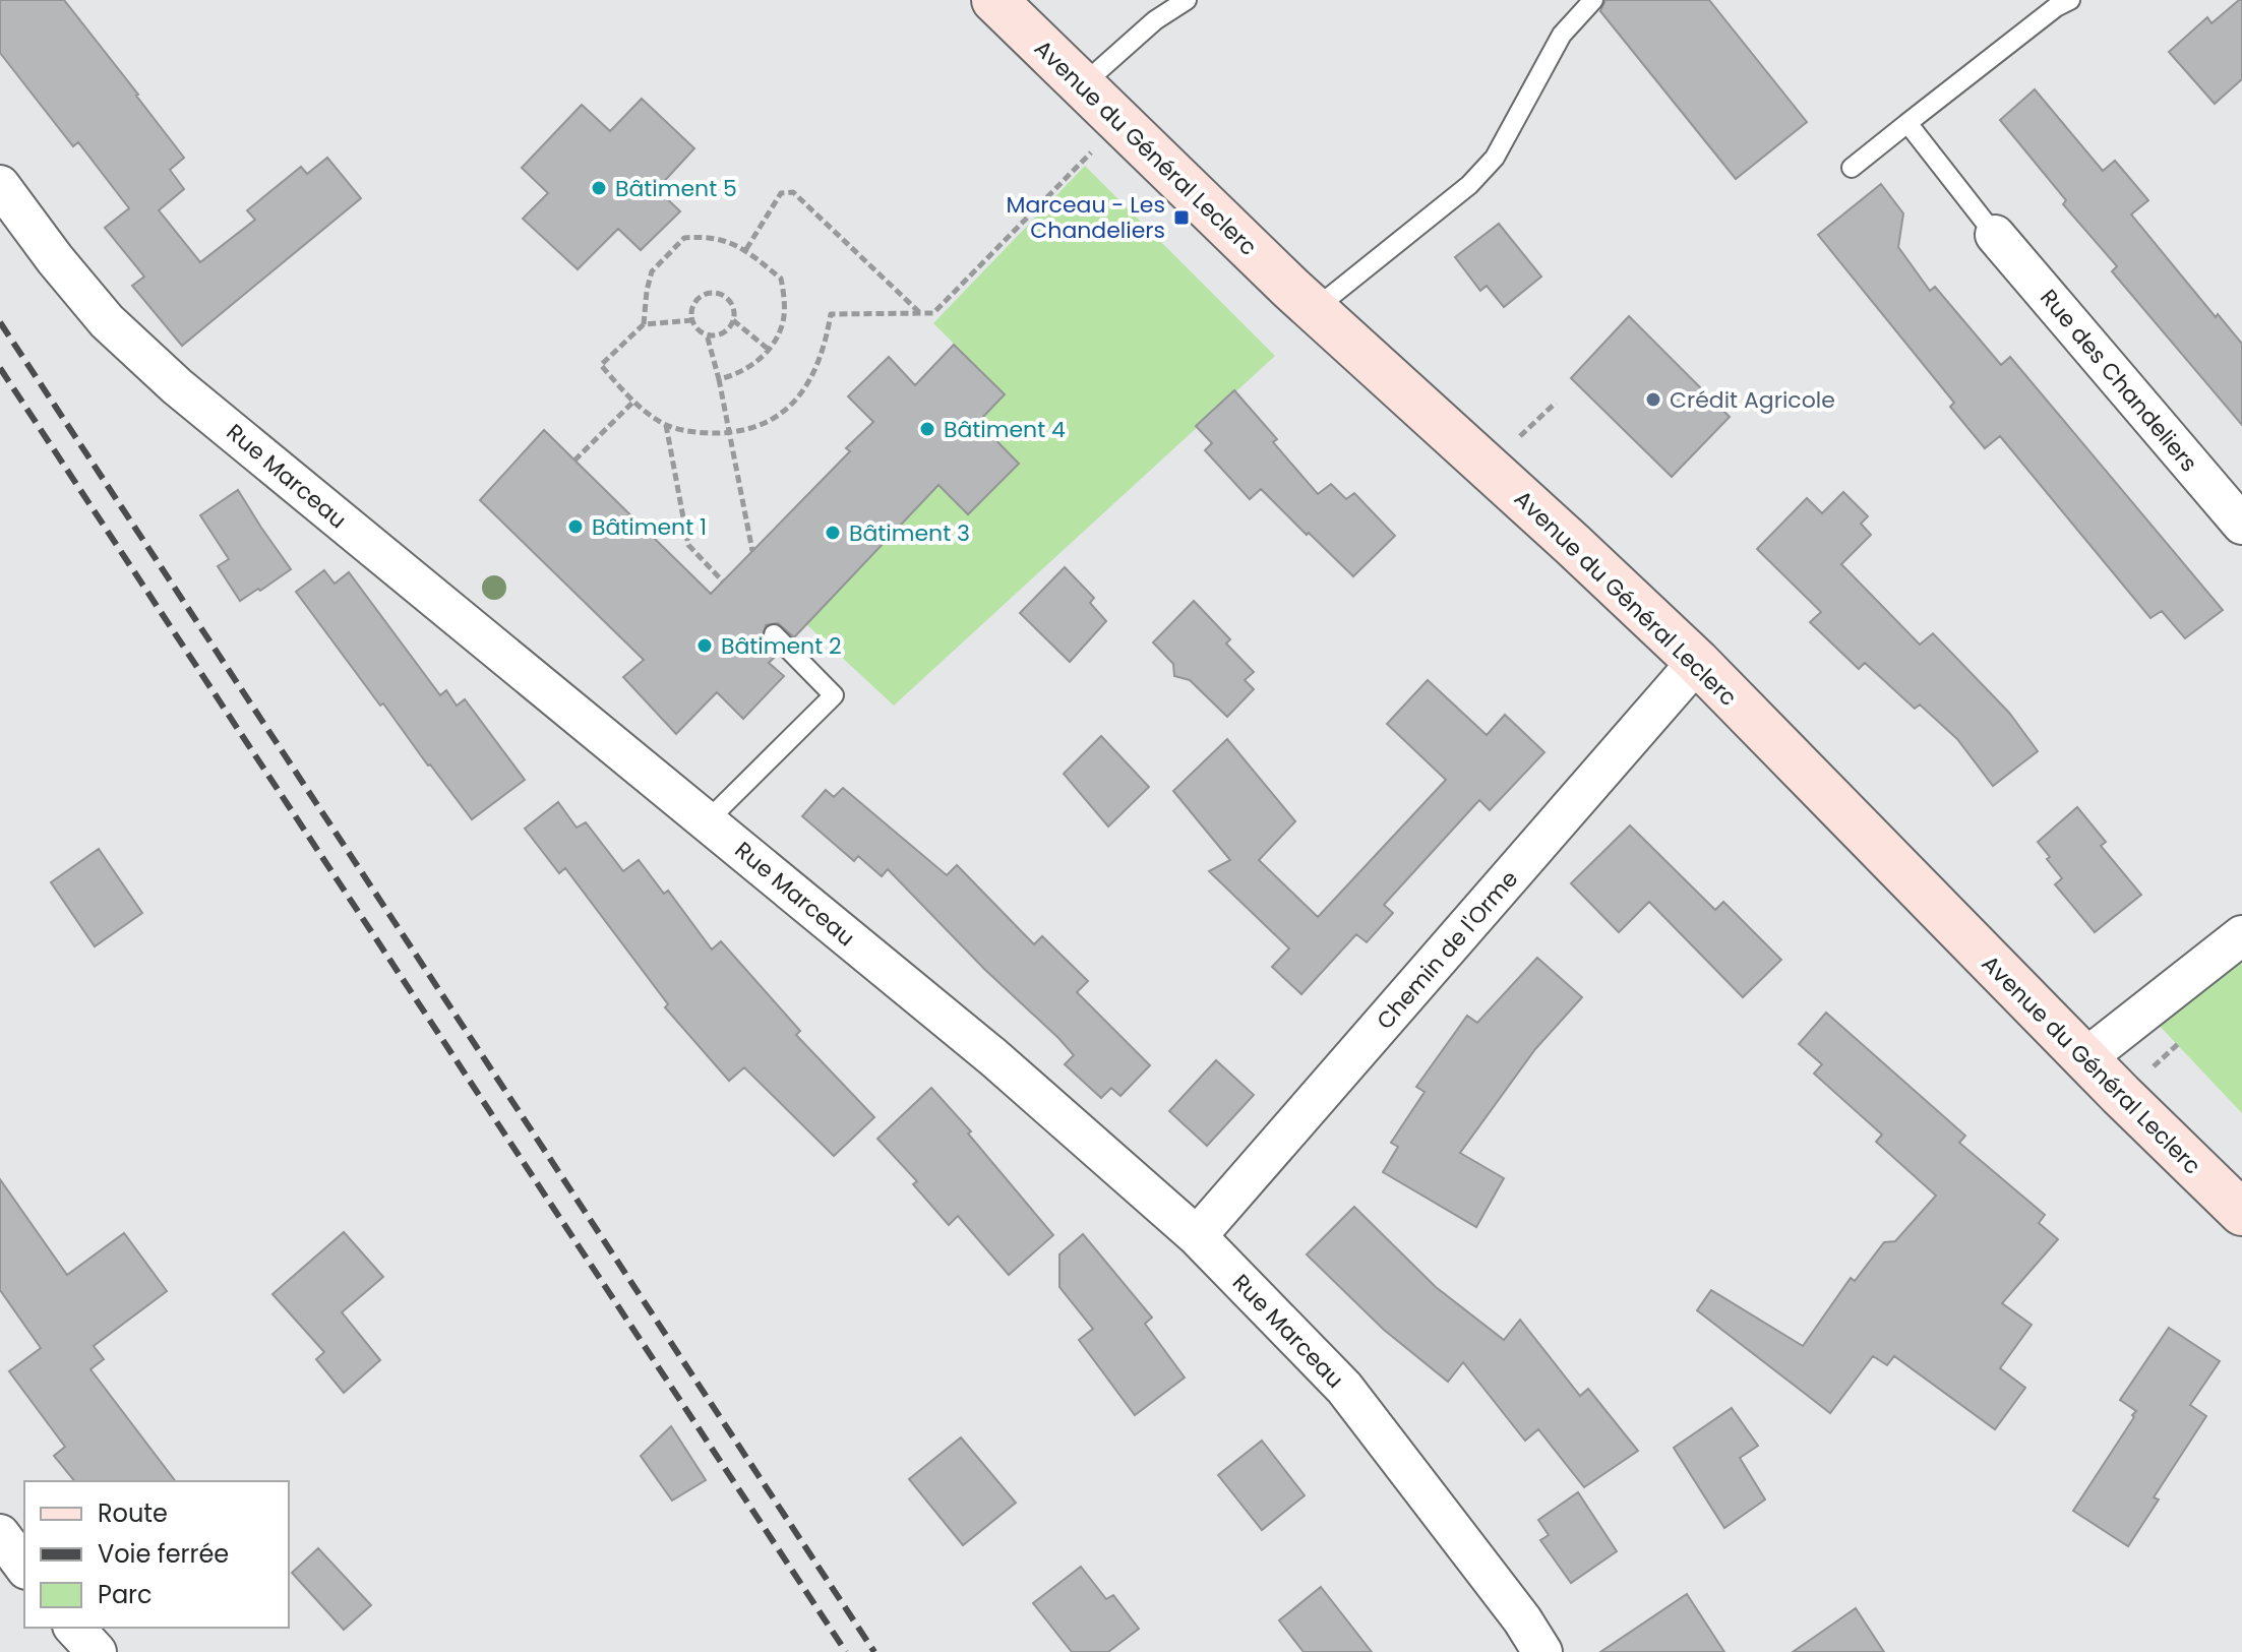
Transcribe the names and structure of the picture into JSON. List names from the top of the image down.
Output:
{
  "streets": {
    "main road": ["Avenue du Général Leclerc"],
    "street": ["Rue des Chandeliers", "Rue Marceau", "Chemin de l'Orme"]
  },
  "crossings": [
    ["Avenue du Général Leclerc", "Chemin de l'Orme"],
    ["Rue Marceau", "Chemin de l'Orme"]
  ],
  "places": {
    "other": [
      "Bâtiment 5",
      "Crédit Agricole",
      "Bâtiment 4",
      "Bâtiment 1",
      "Bâtiment 3",
      "Bâtiment 2"
    ],
    "transit": ["Marceau - Les Chandeliers"]
  },
  "legend": ["Route", "Voie ferrée", "Parc"]
}
